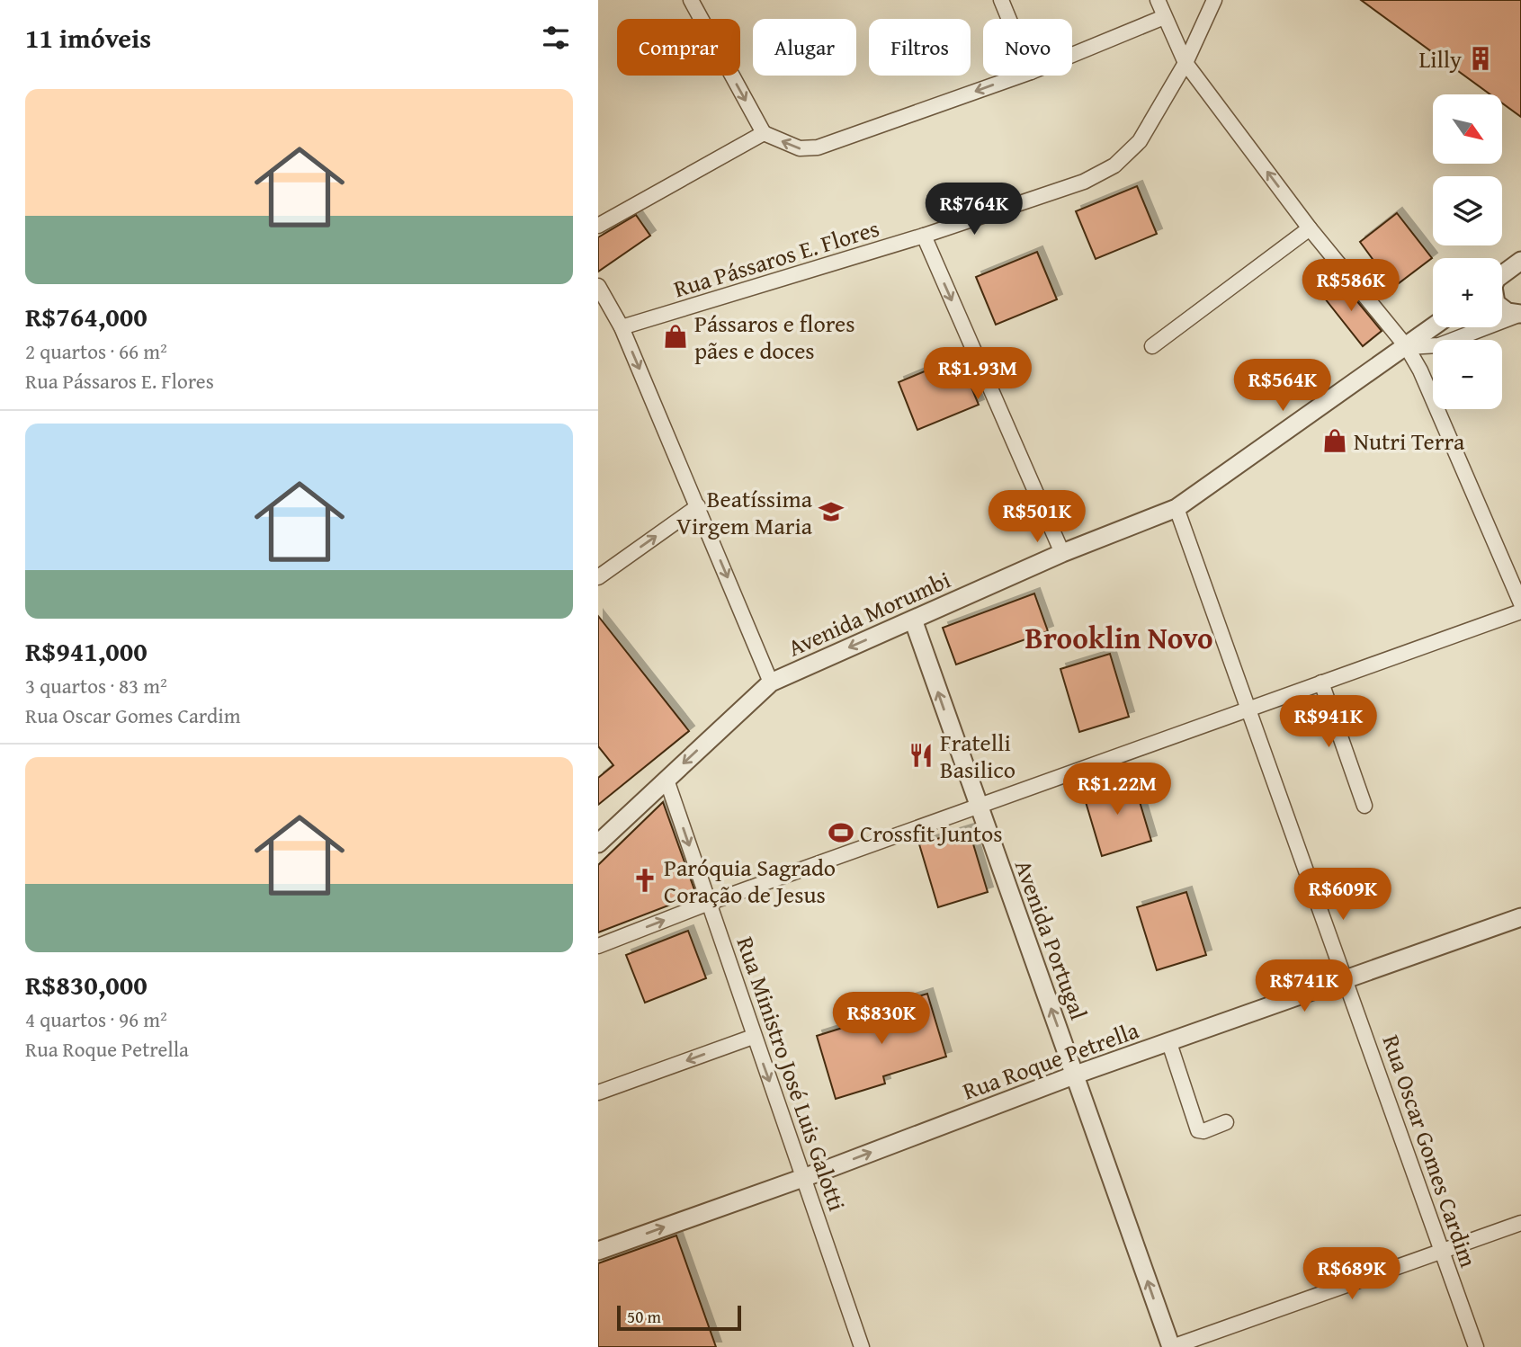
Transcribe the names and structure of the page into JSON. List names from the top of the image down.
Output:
{
  "streets": {
    "street": [
      "Rua Pássaros E. Flores",
      "Avenida Morumbi",
      "Avenida Portugal",
      "Rua Roque Petrella",
      "Rua Ministro José Luis Galotti",
      "Rua Oscar Gomes Cardim"
    ]
  },
  "crossings": [
    ["Avenida Morumbi", "Avenida Portugal"],
    ["Avenida Morumbi", "Rua Ministro José Luis Galotti"],
    ["Avenida Morumbi", "Rua Oscar Gomes Cardim"],
    ["Avenida Portugal", "Rua Roque Petrella"],
    ["Rua Roque Petrella", "Rua Ministro José Luis Galotti"],
    ["Rua Roque Petrella", "Rua Oscar Gomes Cardim"]
  ],
  "one_way": ["Avenida Portugal", "Rua Ministro José Luis Galotti"],
  "districts": ["Brooklin Novo"],
  "places": {
    "building": ["Lilly"],
    "shop": ["Pássaros e flores pães e doces", "Nutri Terra"],
    "school or university": ["Beatíssima Virgem Maria"],
    "restaurant": ["Fratelli Basilico"],
    "sports": ["Crossfit Juntos"],
    "church": ["Paróquia Sagrado Coração de Jesus"]
  },
  "scale_bar": "50 m",
  "north": "bottom right",
  "page": {
    "heading": "11 imóveis",
    "chip": [
      "Comprar",
      "Alugar",
      "Filtros",
      "Novo"
    ],
    "list": [
      {
        "name": "R$764,000",
        "note": "2 quartos · 66 m² · Rua Pássaros E. Flores"
      },
      {
        "name": "R$941,000",
        "note": "3 quartos · 83 m² · Rua Oscar Gomes Cardim"
      },
      {
        "name": "R$830,000",
        "note": "4 quartos · 96 m² · Rua Roque Petrella"
      }
    ],
    "map_buttons": ["+", "−"],
    "price": [
      "R$764K",
      "R$586K",
      "R$1.93M",
      "R$564K",
      "R$501K",
      "R$941K",
      "R$1.22M",
      "R$609K",
      "R$741K",
      "R$830K",
      "R$689K"
    ],
    "scale": "50 m"
  }
}
